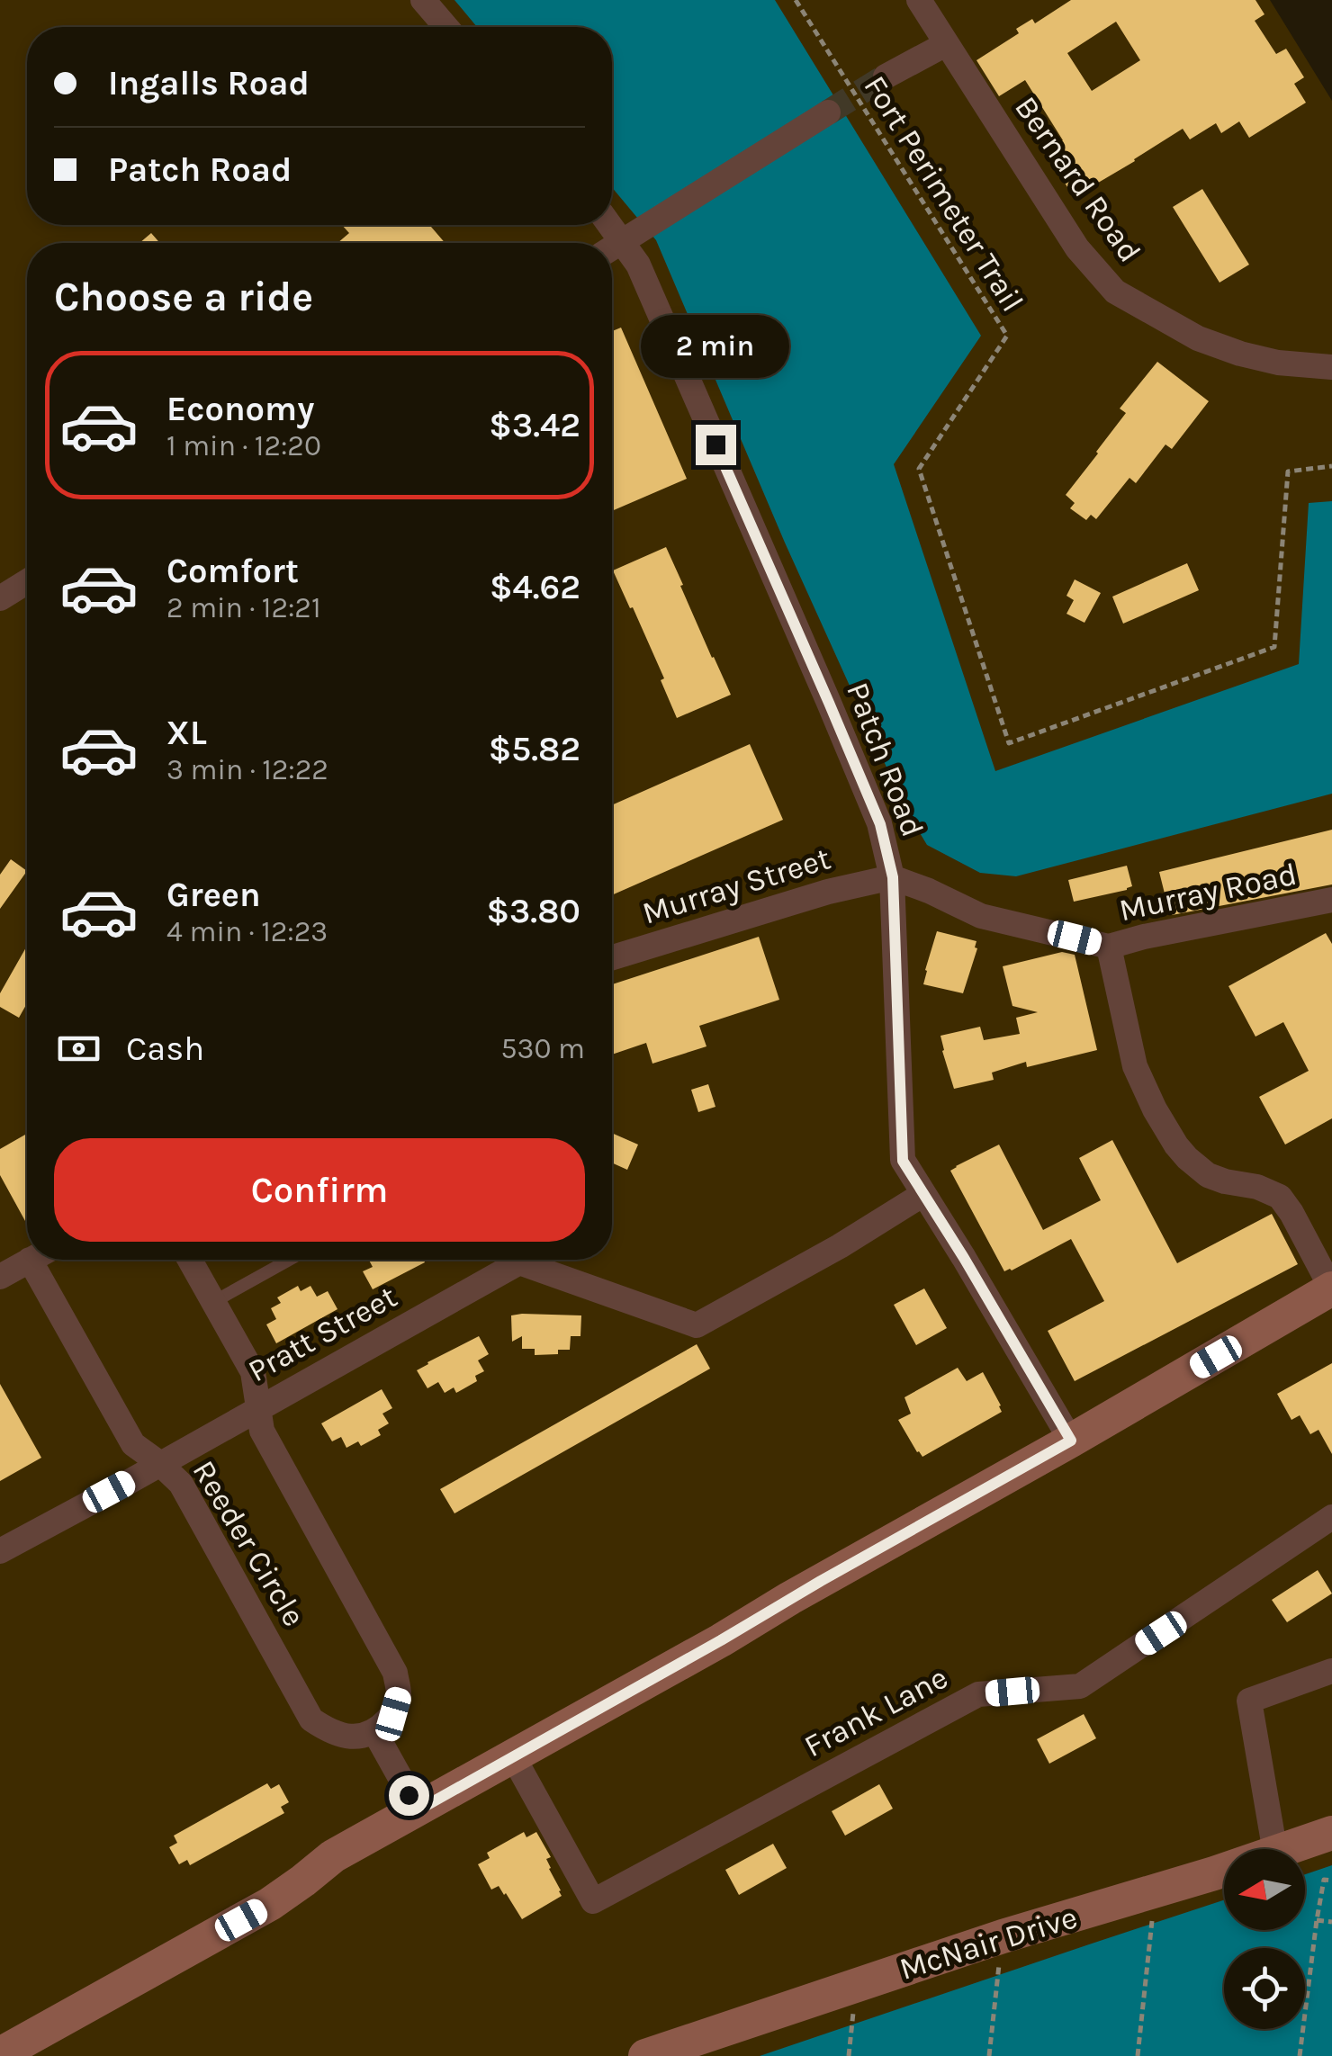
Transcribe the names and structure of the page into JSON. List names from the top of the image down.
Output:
{
  "streets": {
    "street": [
      "Bernard Road",
      "Patch Road",
      "Murray Street",
      "Murray Road",
      "Pratt Street",
      "Reeder Circle",
      "Frank Lane",
      "McNair Drive"
    ],
    "path": ["Fort Perimeter Trail"]
  },
  "crossings": [
    ["Patch Road", "Murray Street"],
    ["Patch Road", "Murray Road"],
    ["Patch Road", "Pratt Street"],
    ["Murray Street", "Murray Road"],
    ["Pratt Street", "Reeder Circle"]
  ],
  "north": "left",
  "page": {
    "banner": ["Ingalls Road", "Patch Road"],
    "heading": "Choose a ride",
    "bubble": "2 min",
    "list": [
      {
        "name": "Economy",
        "note": "1 min · 12:20",
        "value": "$3.42"
      },
      {
        "name": "Comfort",
        "note": "2 min · 12:21",
        "value": "$4.62"
      },
      {
        "name": "XL",
        "note": "3 min · 12:22",
        "value": "$5.82"
      },
      {
        "name": "Green",
        "note": "4 min · 12:23",
        "value": "$3.80"
      }
    ],
    "pay": ["Cash", "530 m"],
    "buttons": "Confirm"
  }
}
